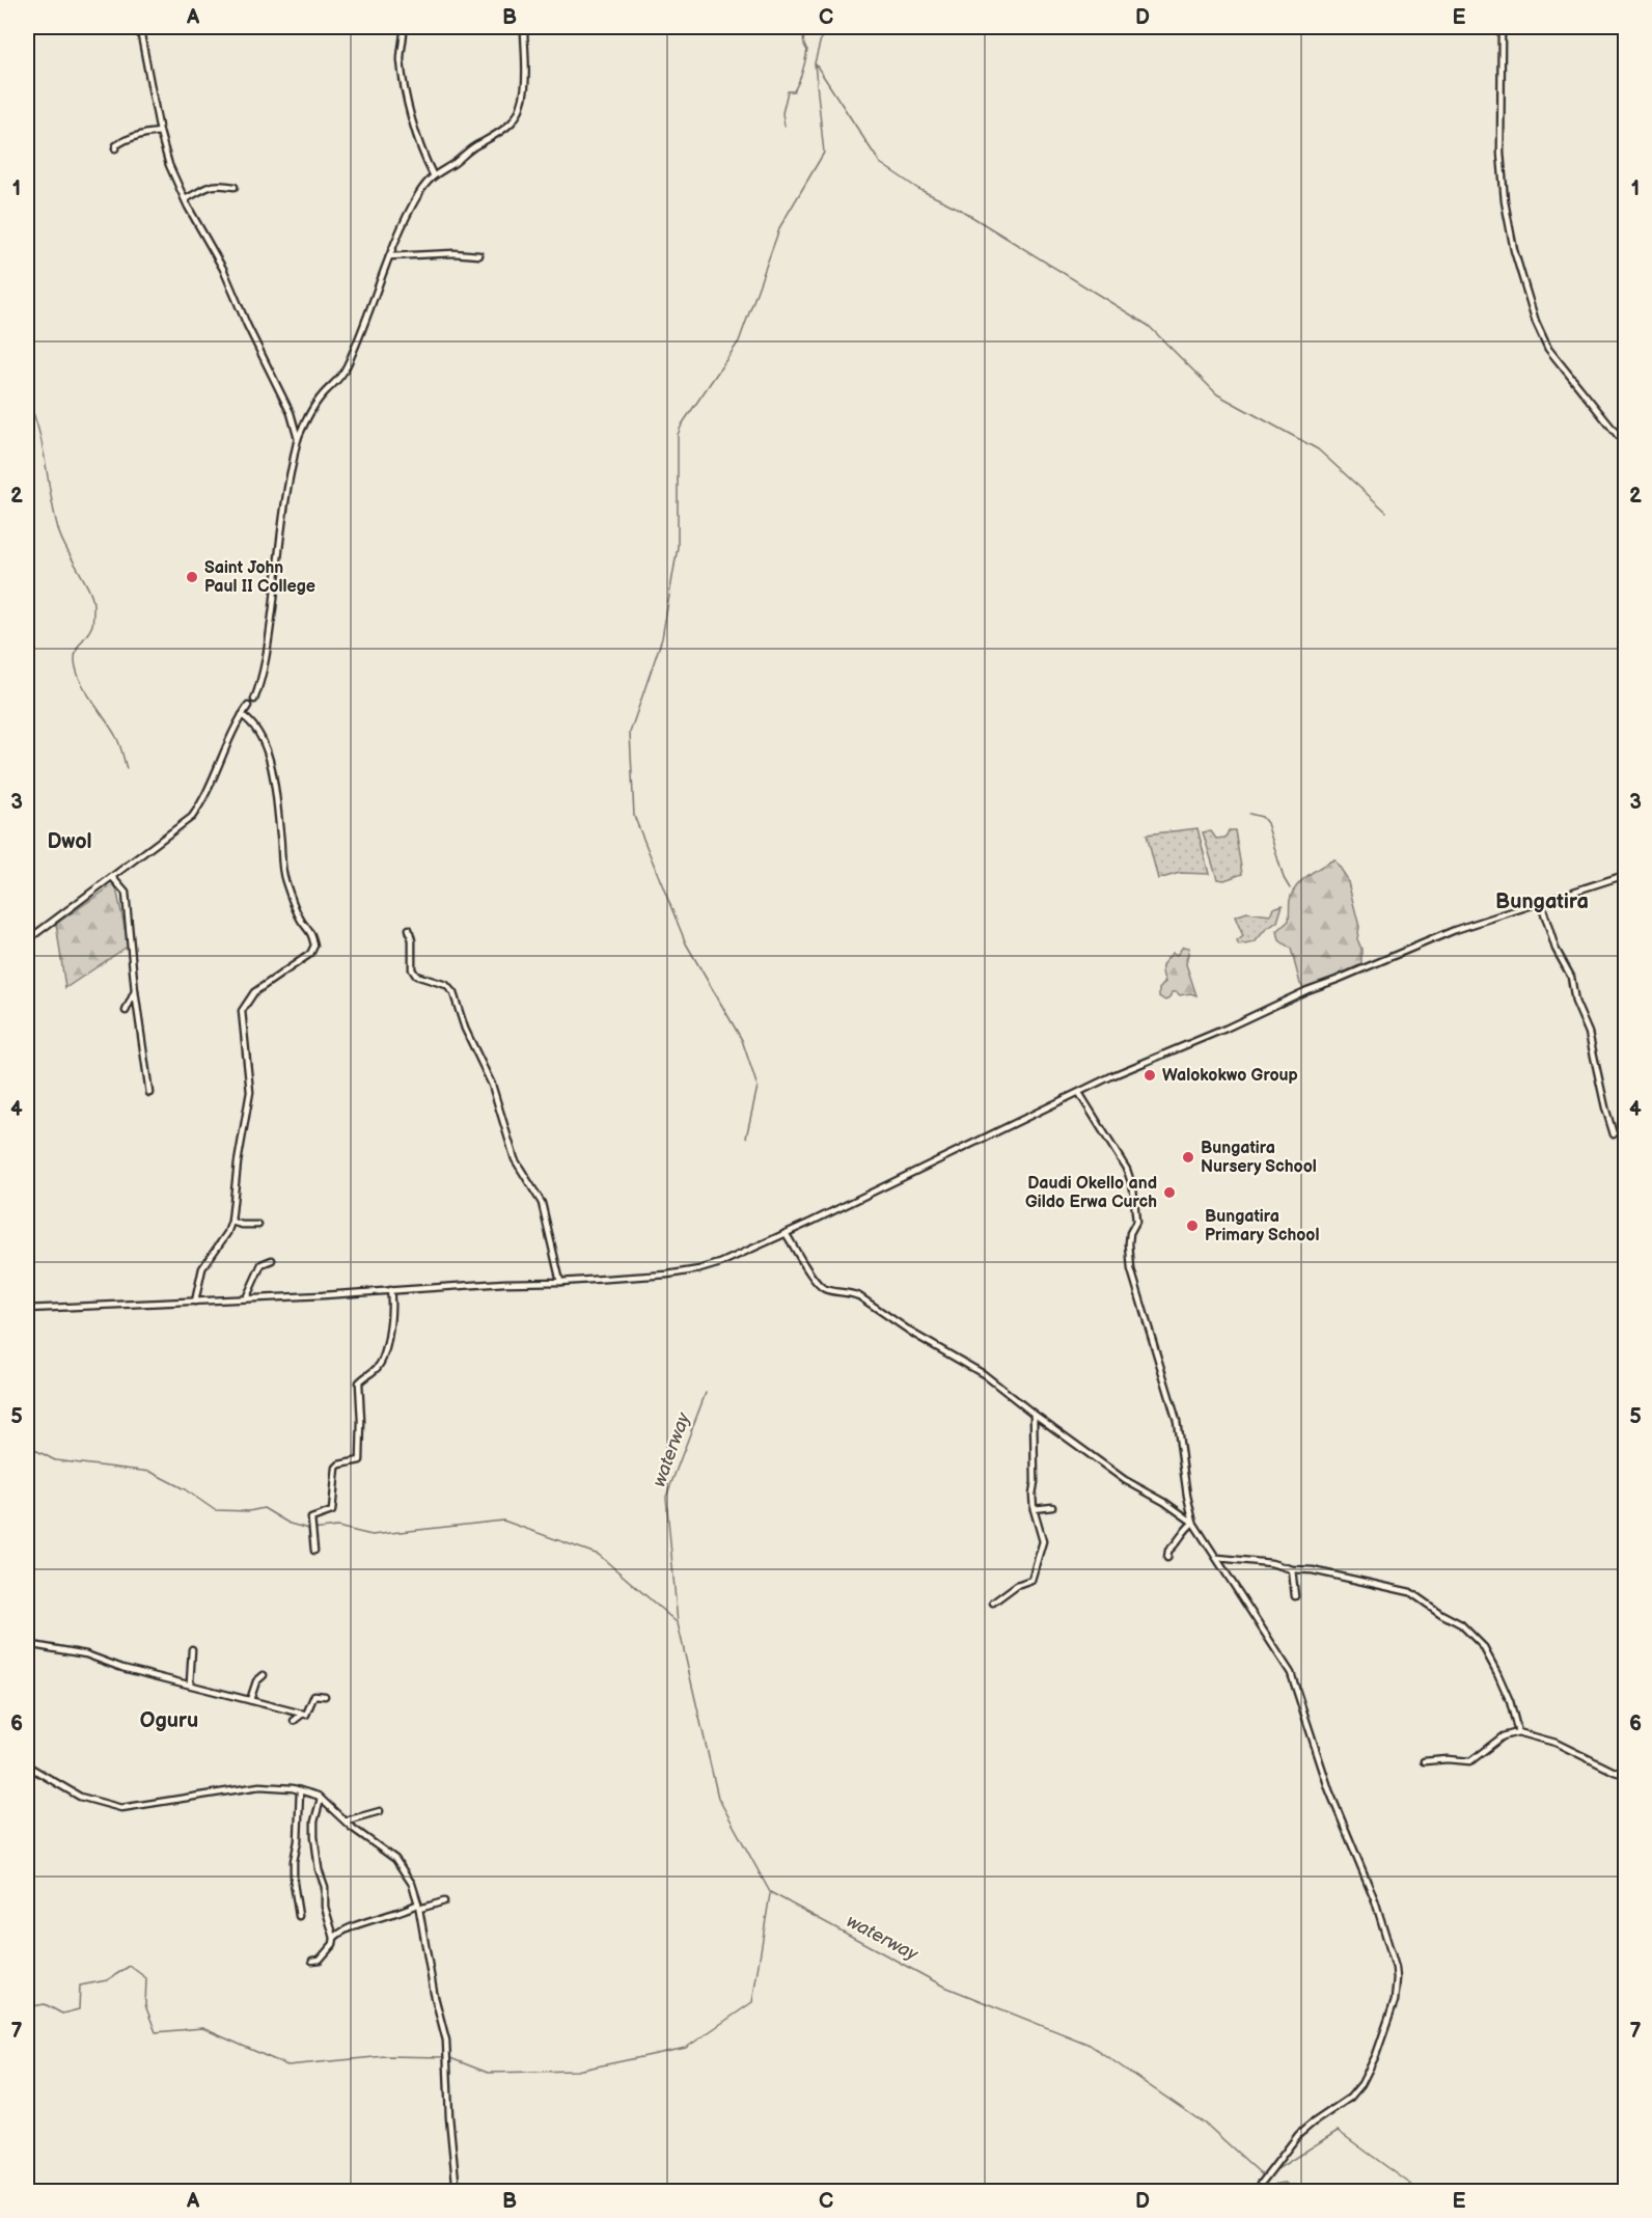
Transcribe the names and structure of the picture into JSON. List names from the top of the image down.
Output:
{
  "districts": ["Dwol", "Bungatira", "Oguru"],
  "water": ["waterway"],
  "places": [
    "Saint John Paul II College",
    "Walokokwo Group",
    "Bungatira Nursery School",
    "Daudi Okello and Gildo Erwa Curch",
    "Bungatira Primary School"
  ],
  "grid": {
    "columns": [
      "A",
      "B",
      "C",
      "D",
      "E"
    ],
    "rows": [
      "1",
      "2",
      "3",
      "4",
      "5",
      "6",
      "7"
    ]
  }
}
